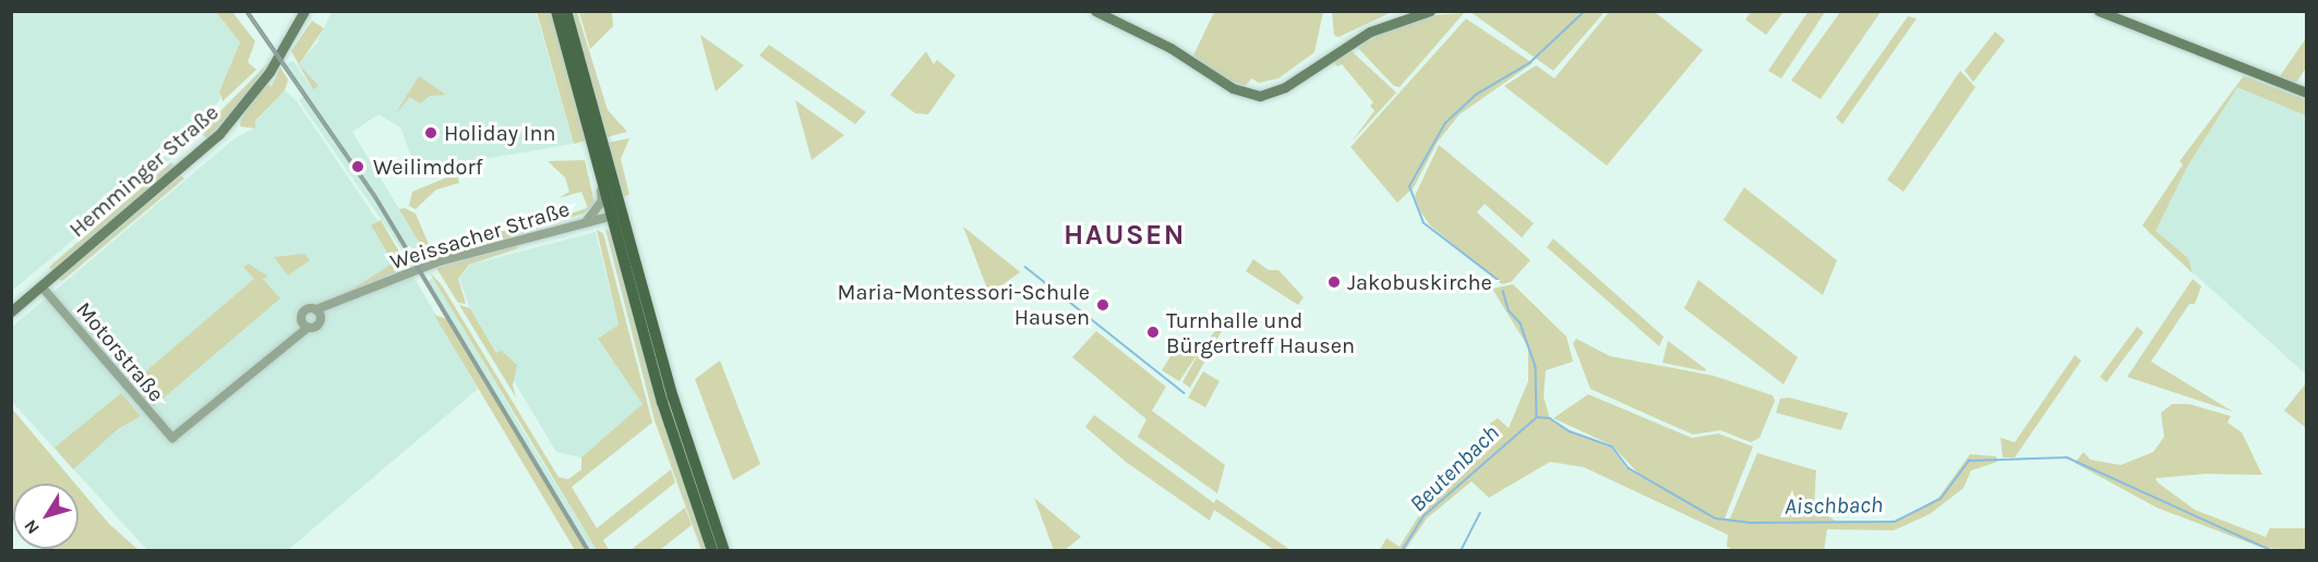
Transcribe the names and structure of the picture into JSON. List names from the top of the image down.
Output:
{
  "streets": {
    "main road": ["Hemminger Straße"],
    "street": ["Weissacher Straße", "Motorstraße"]
  },
  "crossings": [
    ["Hemminger Straße", "Motorstraße"]
  ],
  "districts": ["HAUSEN"],
  "water": ["Beutenbach", "Aischbach"],
  "places": [
    "Holiday Inn",
    "Weilimdorf",
    "Jakobuskirche",
    "Maria-Montessori-Schule Hausen",
    "Turnhalle und Bürgertreff Hausen"
  ],
  "north": "bottom left"
}
